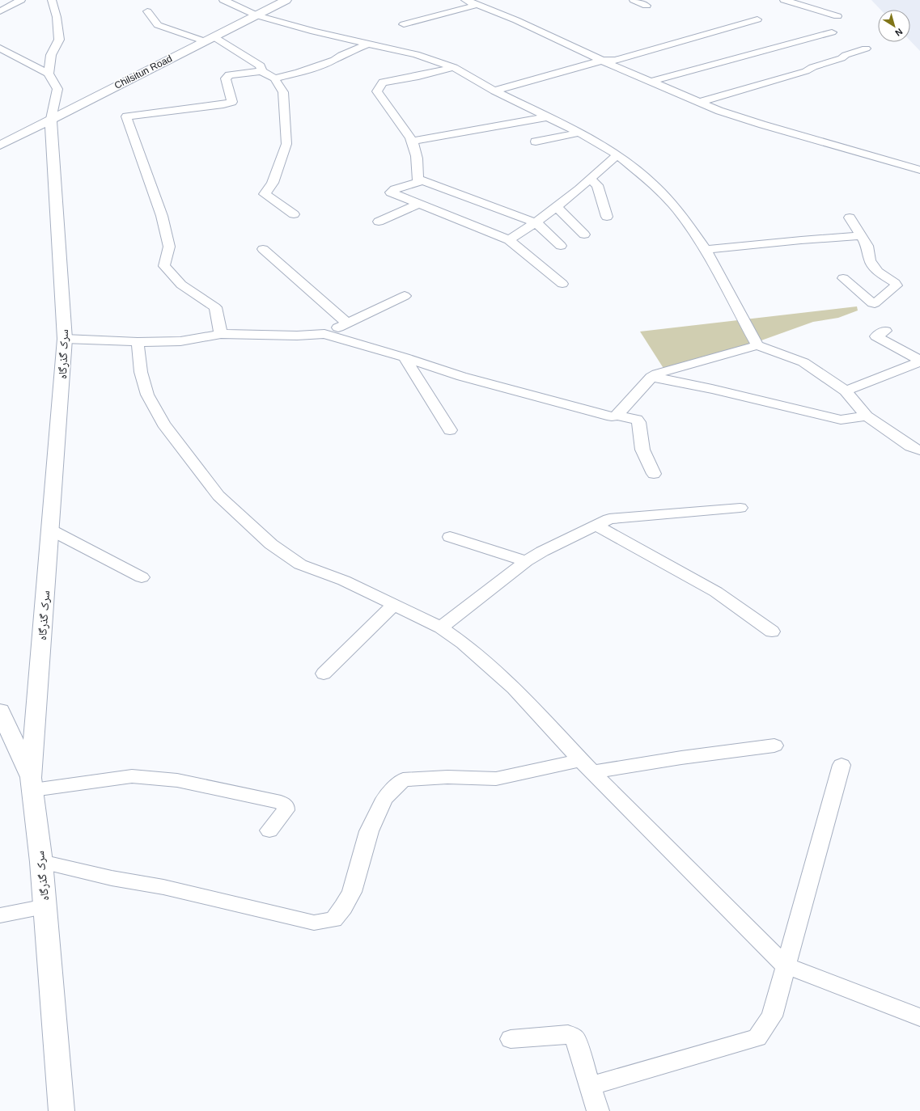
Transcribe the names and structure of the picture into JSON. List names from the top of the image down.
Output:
{
  "streets": {
    "street": ["Chilsitun Road", "سرک گذرگاه"]
  },
  "crossings": [
    ["Chilsitun Road", "سرک گذرگاه"]
  ],
  "north": "bottom right"
}
